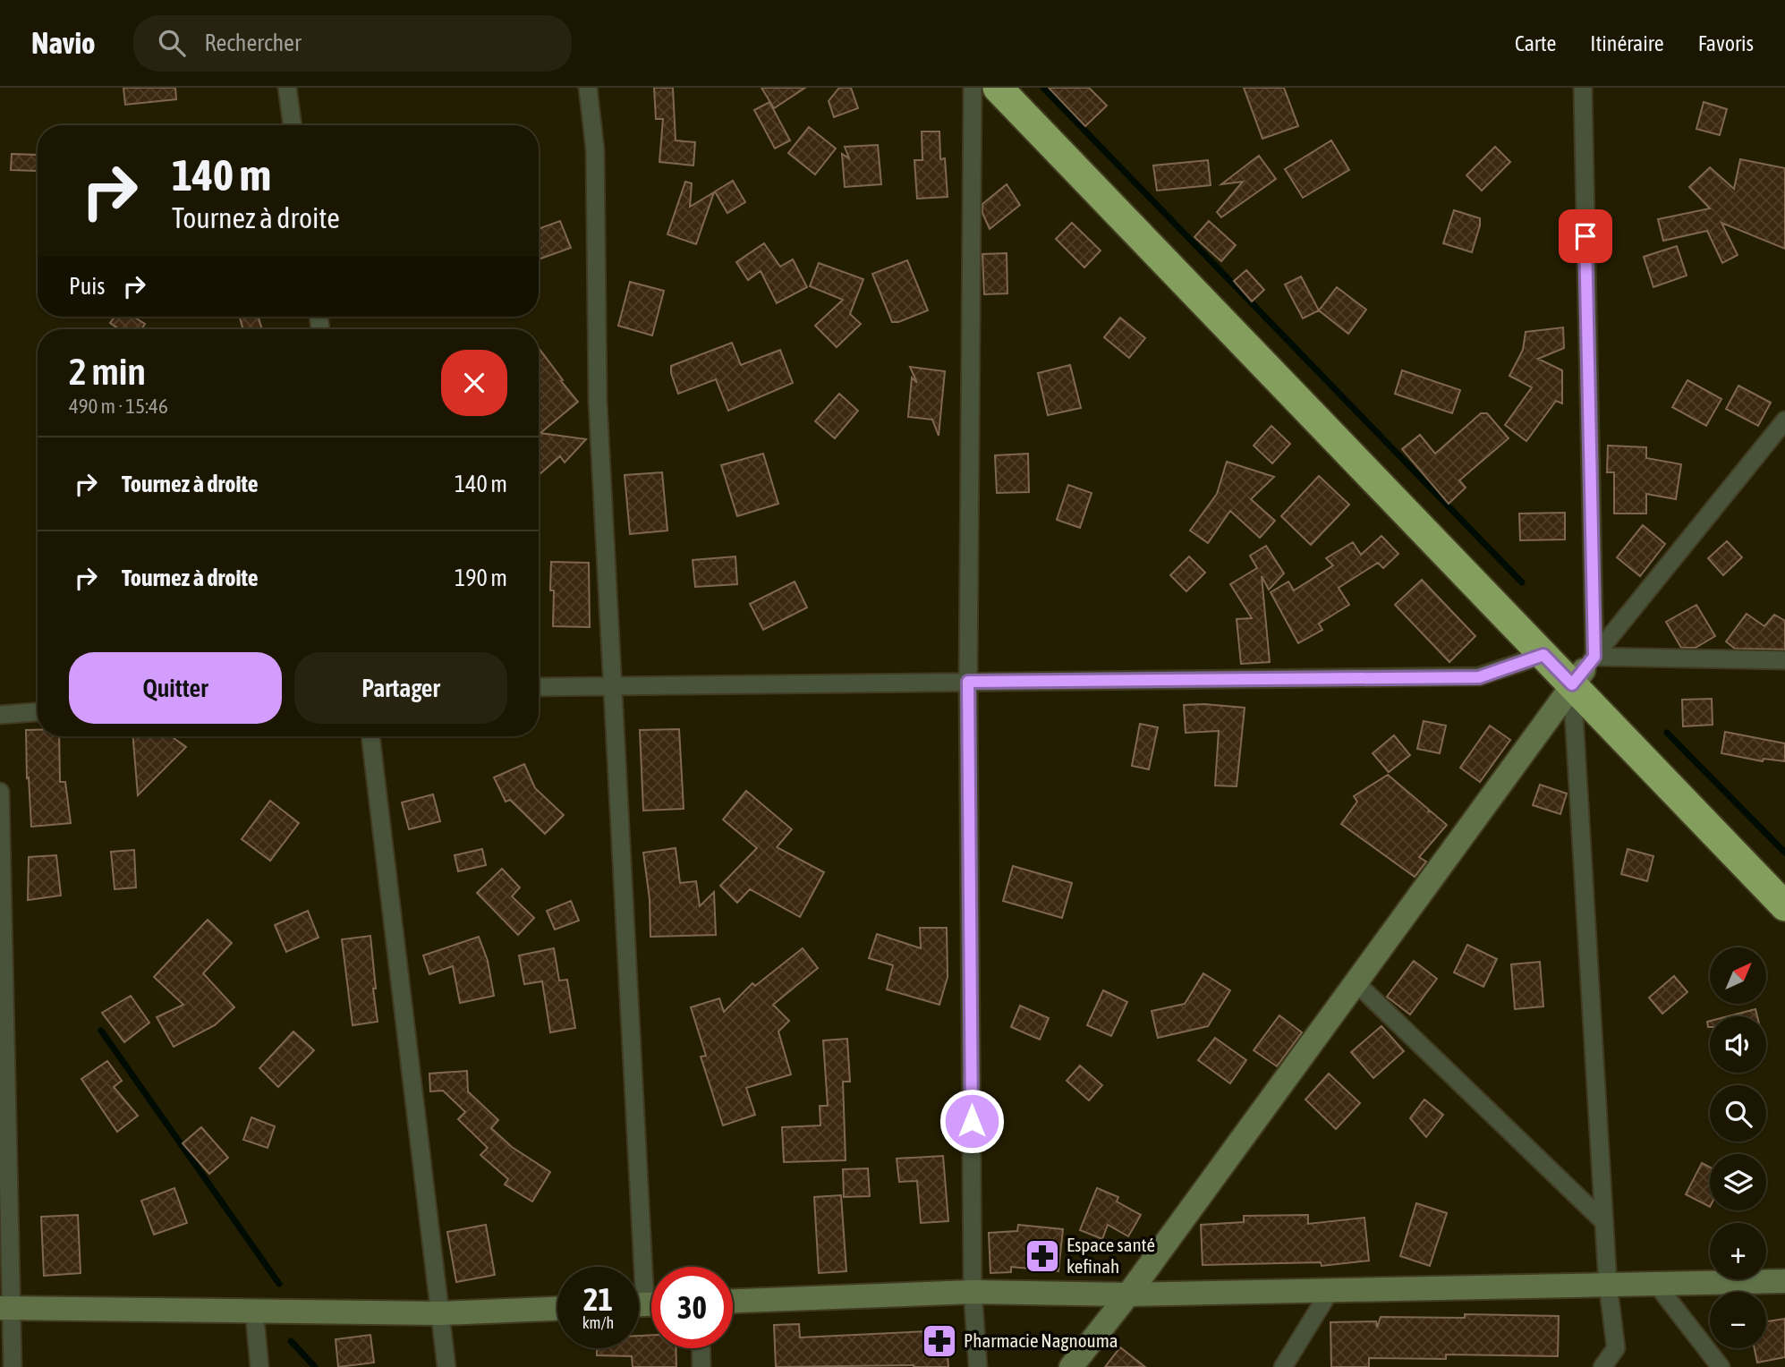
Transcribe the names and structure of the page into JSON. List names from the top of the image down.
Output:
{
  "places": {
    "pharmacy": ["Espace santé kefinah", "Pharmacie Nagnouma"]
  },
  "north": "top right",
  "page": {
    "header": "Navio",
    "search": "Rechercher",
    "nav": ["Carte", "Itinéraire", "Favoris"],
    "turn": ["140 m", "Tournez à droite"],
    "then": "Puis",
    "heading": ["2 min", "490 m · 15:46"],
    "list": [
      {
        "name": "Tournez à droite",
        "value": "140 m"
      },
      {
        "name": "Tournez à droite",
        "value": "190 m"
      }
    ],
    "buttons": ["Quitter", "Partager"],
    "map_buttons": ["+", "−"],
    "speed": "21 km/h",
    "limit": "30"
  }
}
